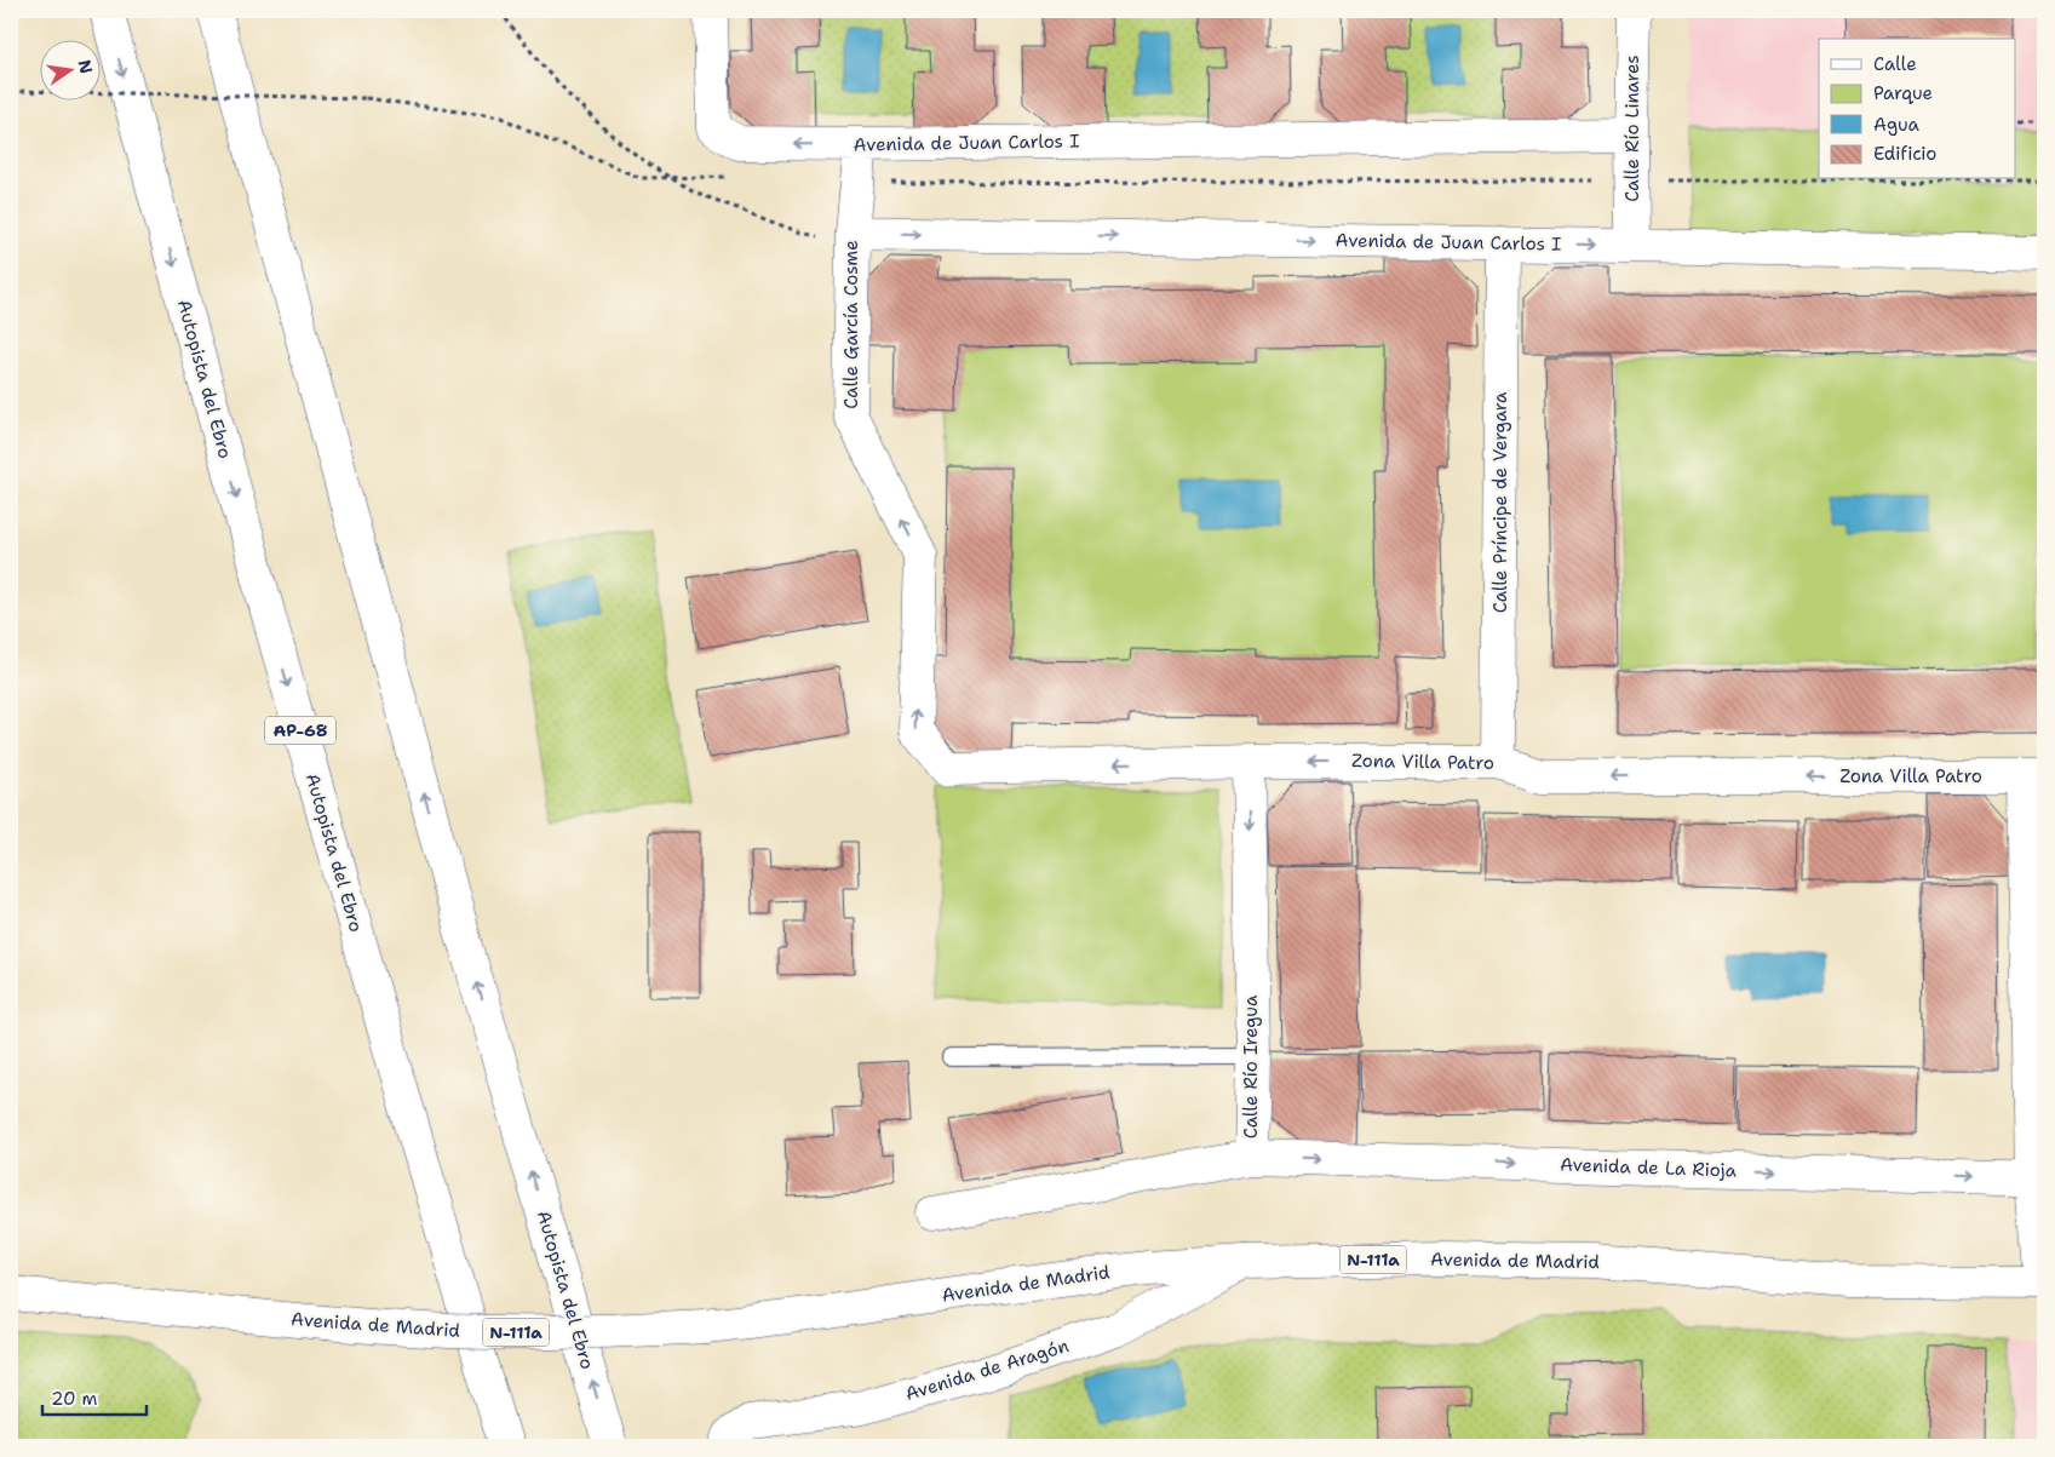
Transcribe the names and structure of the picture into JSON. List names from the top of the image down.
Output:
{
  "streets": {
    "main road": [
      "Calle Río Linares",
      "Avenida de Juan Carlos I",
      "Calle García Cosme",
      "Autopista del Ebro",
      "Calle Príncipe de Vergara",
      "AP-68",
      "Zona Villa Patro",
      "Calle Río Iregua",
      "Avenida de La Rioja",
      "N-111a",
      "Avenida de Madrid",
      "Avenida de Aragón"
    ]
  },
  "crossings": [
    ["Calle Río Linares", "Avenida de Juan Carlos I"],
    ["Avenida de Juan Carlos I", "Calle García Cosme"],
    ["Avenida de Juan Carlos I", "Calle Príncipe de Vergara"],
    ["Calle García Cosme", "Zona Villa Patro"],
    ["Calle Príncipe de Vergara", "Zona Villa Patro"],
    ["Zona Villa Patro", "Calle Río Iregua"],
    ["Calle Río Iregua", "Avenida de La Rioja"],
    ["Avenida de Madrid", "Avenida de Aragón"]
  ],
  "one_way": [
    "Calle García Cosme",
    "Zona Villa Patro",
    "Calle Río Iregua",
    "Avenida de La Rioja"
  ],
  "legend": [
    "Calle",
    "Parque",
    "Agua",
    "Edificio"
  ],
  "scale_bar": "20 m",
  "north": "right"
}
